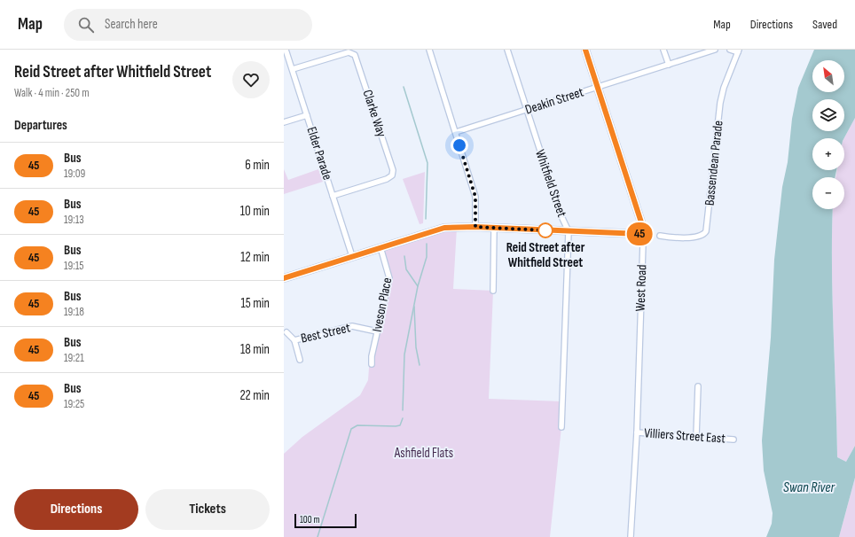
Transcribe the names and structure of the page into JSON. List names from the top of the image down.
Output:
{
  "streets": {
    "street": [
      "Deakin Street",
      "Clarke Way",
      "Elder Parade",
      "Bassendean Parade",
      "Whitfield Street",
      "West Road",
      "Iveson Place",
      "Best Street",
      "Villiers Street East"
    ]
  },
  "crossings": [
    ["Deakin Street", "Whitfield Street"],
    ["Deakin Street", "West Road"],
    ["Clarke Way", "Elder Parade"],
    ["West Road", "Villiers Street East"],
    ["Iveson Place", "Best Street"]
  ],
  "water": ["Swan River"],
  "parks": ["Ashfield Flats"],
  "places": ["Reid Street after Whitfield Street"],
  "lines": ["bus line 45"],
  "scale_bar": "100 m",
  "north": "top left",
  "page": {
    "header": "Map",
    "search": "Search here",
    "nav": ["Map", "Directions", "Saved"],
    "heading": [
      ["Reid Street after Whitfield Street", "Walk · 4 min · 250 m"],
      "Departures"
    ],
    "on_map": "45",
    "map_buttons": ["+", "−"],
    "list": [
      {
        "mark": "45",
        "name": "Bus",
        "note": "19:09",
        "value": "6 min"
      },
      {
        "mark": "45",
        "name": "Bus",
        "note": "19:13",
        "value": "10 min"
      },
      {
        "mark": "45",
        "name": "Bus",
        "note": "19:15",
        "value": "12 min"
      },
      {
        "mark": "45",
        "name": "Bus",
        "note": "19:18",
        "value": "15 min"
      },
      {
        "mark": "45",
        "name": "Bus",
        "note": "19:21",
        "value": "18 min"
      },
      {
        "mark": "45",
        "name": "Bus",
        "note": "19:25",
        "value": "22 min"
      }
    ],
    "buttons": ["Directions", "Tickets"],
    "scale": "100 m"
  }
}
